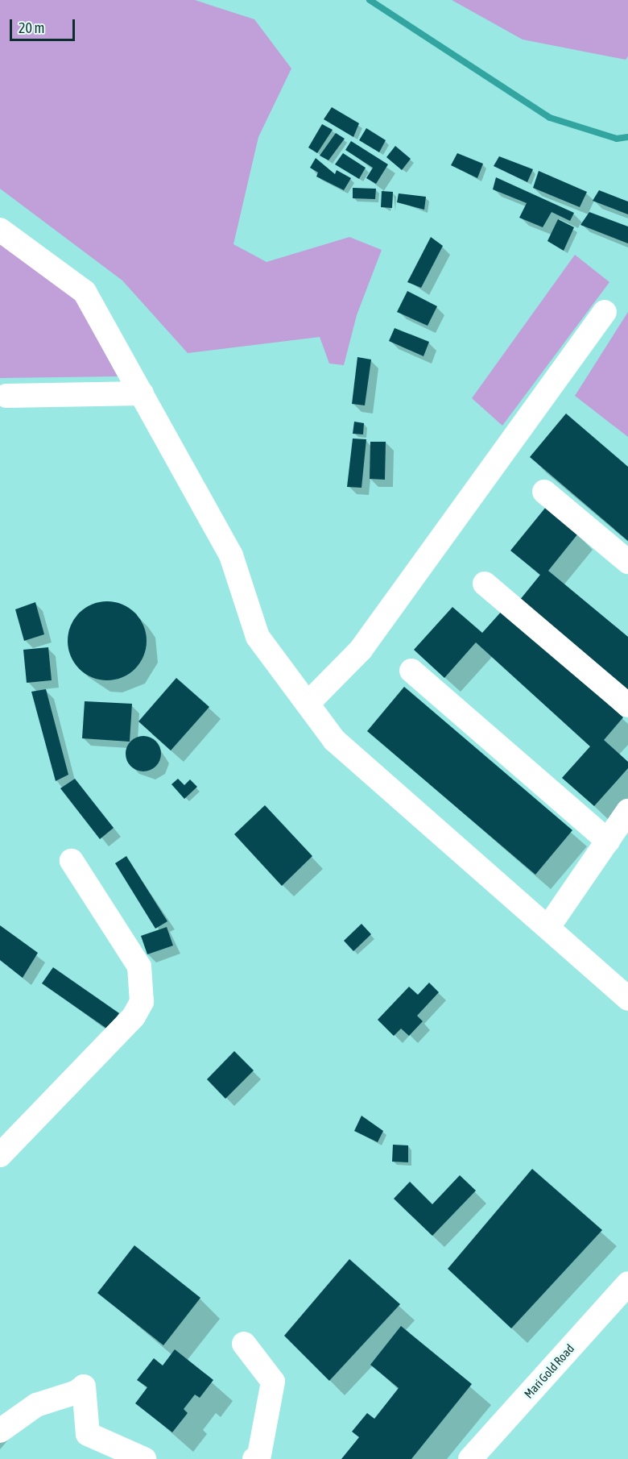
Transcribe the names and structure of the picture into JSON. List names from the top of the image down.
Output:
{
  "streets": {
    "street": ["Mari Gold Road"]
  },
  "scale_bar": "20 m"
}
